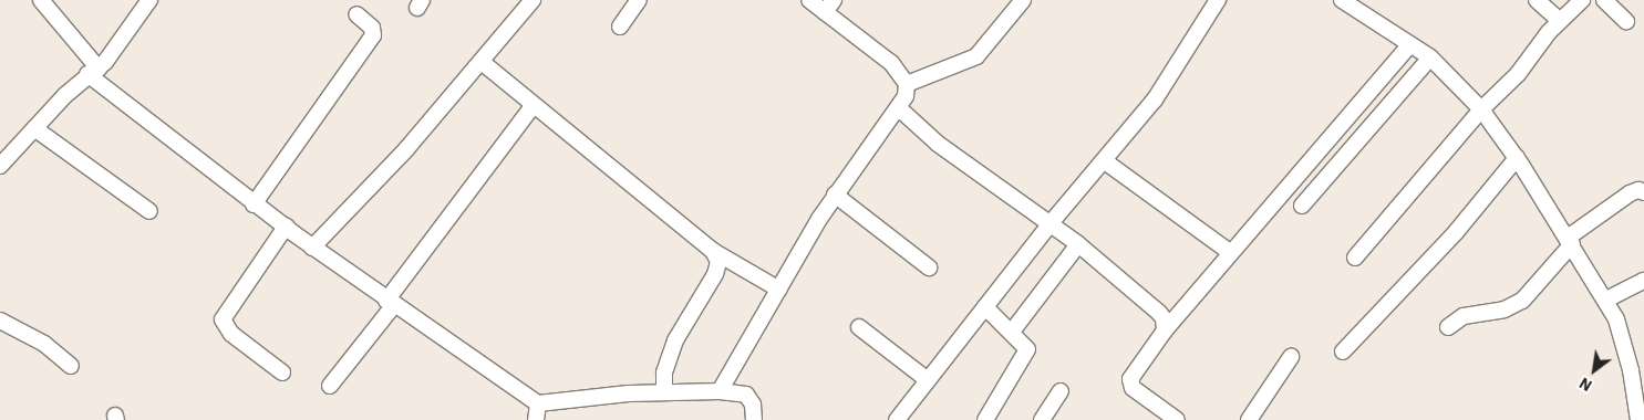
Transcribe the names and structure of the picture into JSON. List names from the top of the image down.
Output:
{
  "north": "bottom left"
}
